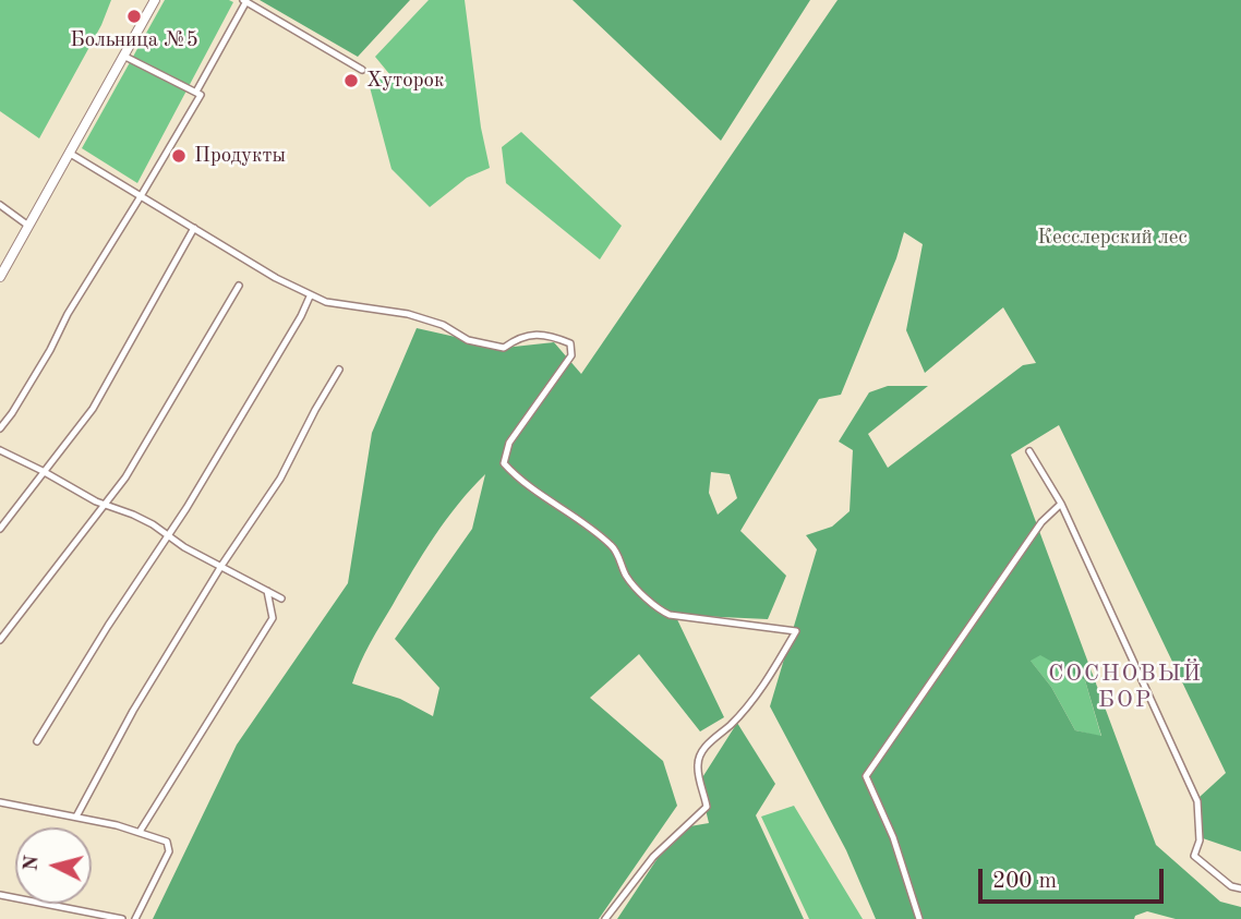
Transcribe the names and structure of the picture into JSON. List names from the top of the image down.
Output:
{
  "districts": ["СОСНОВЫЙ БОР"],
  "parks": ["Кесслерский лес"],
  "places": ["Больница №5", "Хуторок", "Продукты"],
  "scale_bar": "200 m",
  "north": "left"
}
